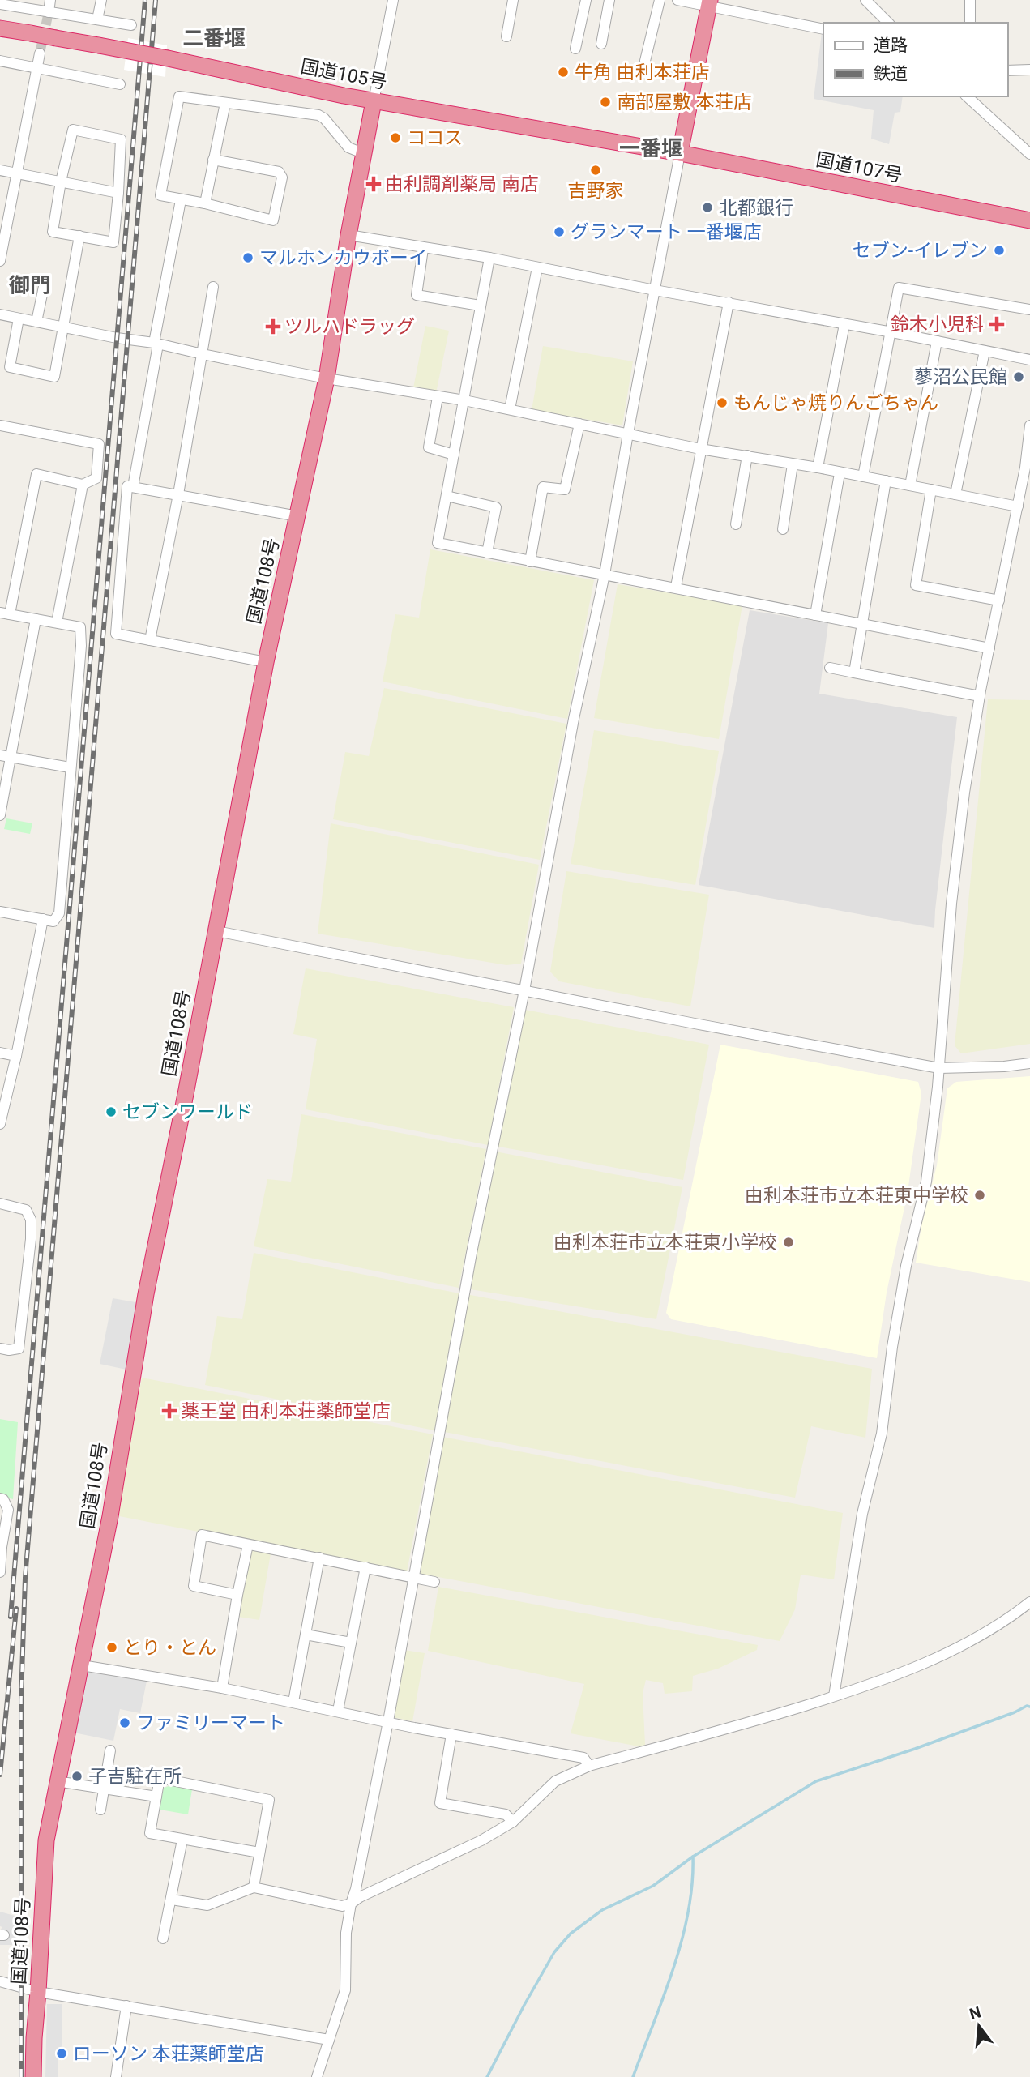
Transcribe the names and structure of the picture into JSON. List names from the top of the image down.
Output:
{
  "streets": {
    "highway": ["国道105号", "国道107号", "国道108号"]
  },
  "crossings": [
    ["国道105号", "国道107号"],
    ["国道105号", "国道108号"]
  ],
  "districts": ["二番堰", "一番堰", "御門"],
  "places": {
    "other": [
      "牛角 由利本荘店",
      "南部屋敷 本荘店",
      "ココス",
      "吉野家",
      "北都銀行",
      "グランマート 一番堰店",
      "セブン-イレブン",
      "マルホンカウボーイ",
      "蓼沼公民館",
      "もんじゃ焼りんごちゃん",
      "セブンワールド",
      "由利本荘市立本荘東中学校",
      "由利本荘市立本荘東小学校",
      "とり・とん",
      "ファミリーマート",
      "子吉駐在所",
      "ローソン 本荘薬師堂店"
    ],
    "health": [
      "由利調剤薬局 南店",
      "鈴木小児科",
      "ツルハドラッグ",
      "薬王堂 由利本荘薬師堂店"
    ]
  },
  "legend": ["道路", "鉄道"],
  "north": "top"
}
